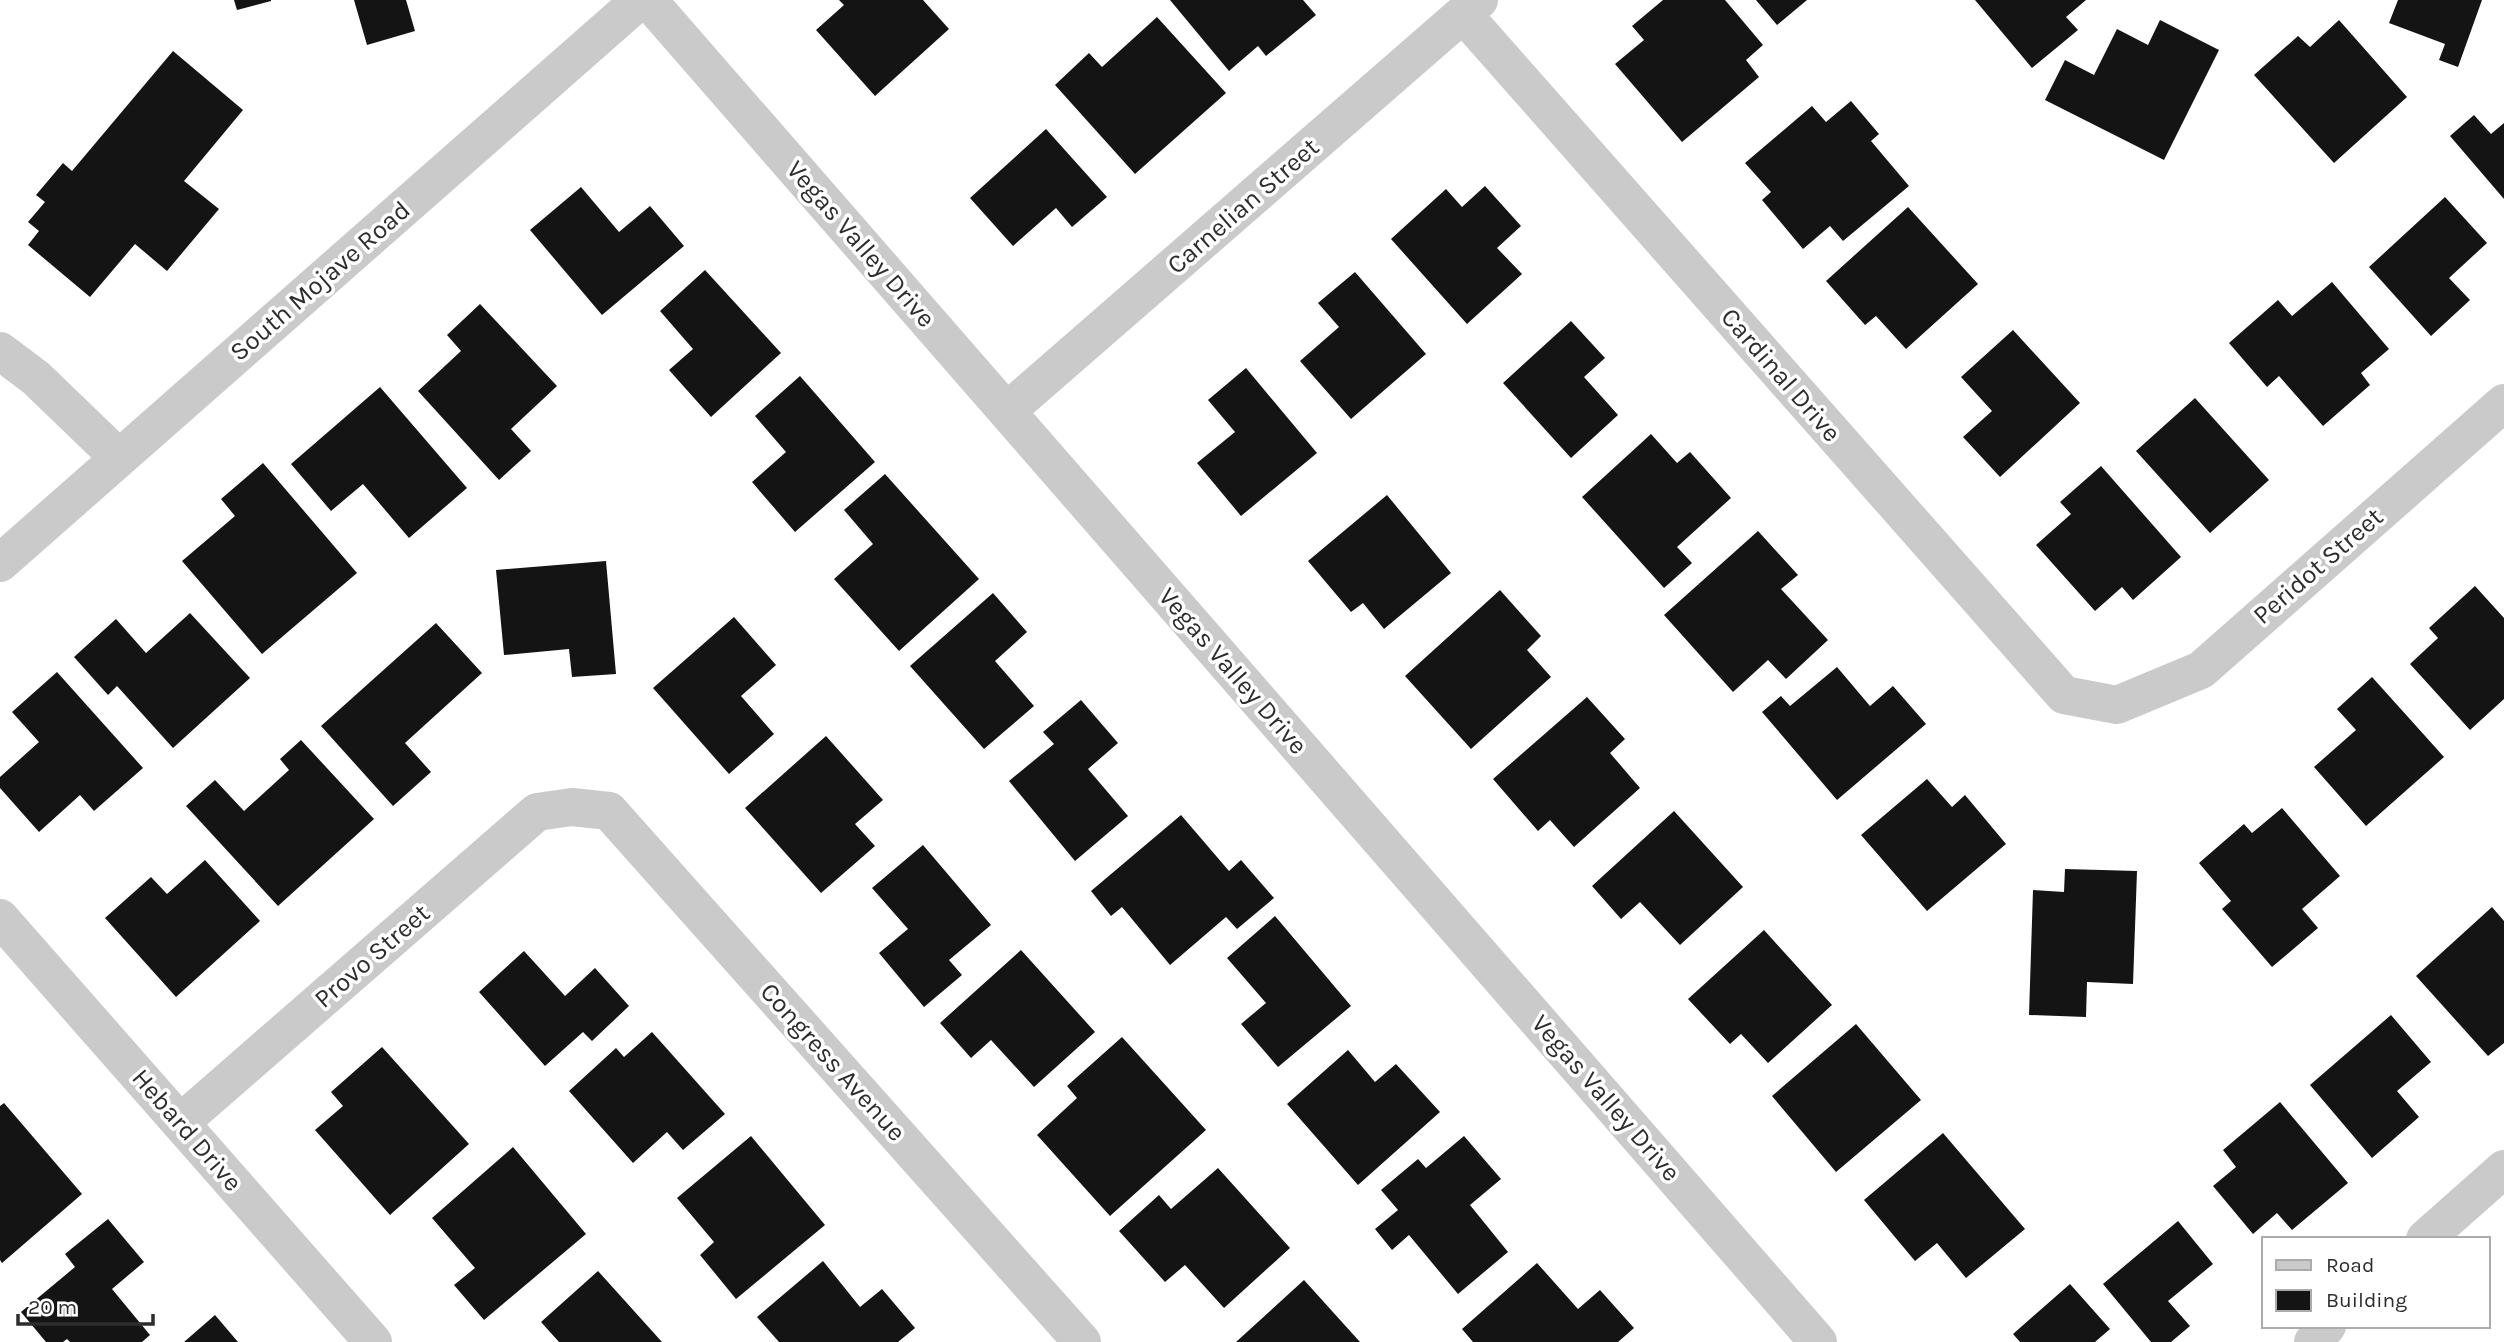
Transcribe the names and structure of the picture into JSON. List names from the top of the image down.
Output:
{
  "streets": {
    "street": [
      "Carnelian Street",
      "Vegas Valley Drive",
      "South Mojave Road",
      "Cardinal Drive",
      "Peridot Street",
      "Provo Street",
      "Congress Avenue",
      "Hebard Drive"
    ]
  },
  "crossings": [
    ["Carnelian Street", "Vegas Valley Drive"],
    ["Carnelian Street", "Cardinal Drive"],
    ["Cardinal Drive", "Peridot Street"],
    ["Provo Street", "Congress Avenue"],
    ["Provo Street", "Hebard Drive"]
  ],
  "legend": ["Road", "Building"],
  "scale_bar": "20 m"
}
